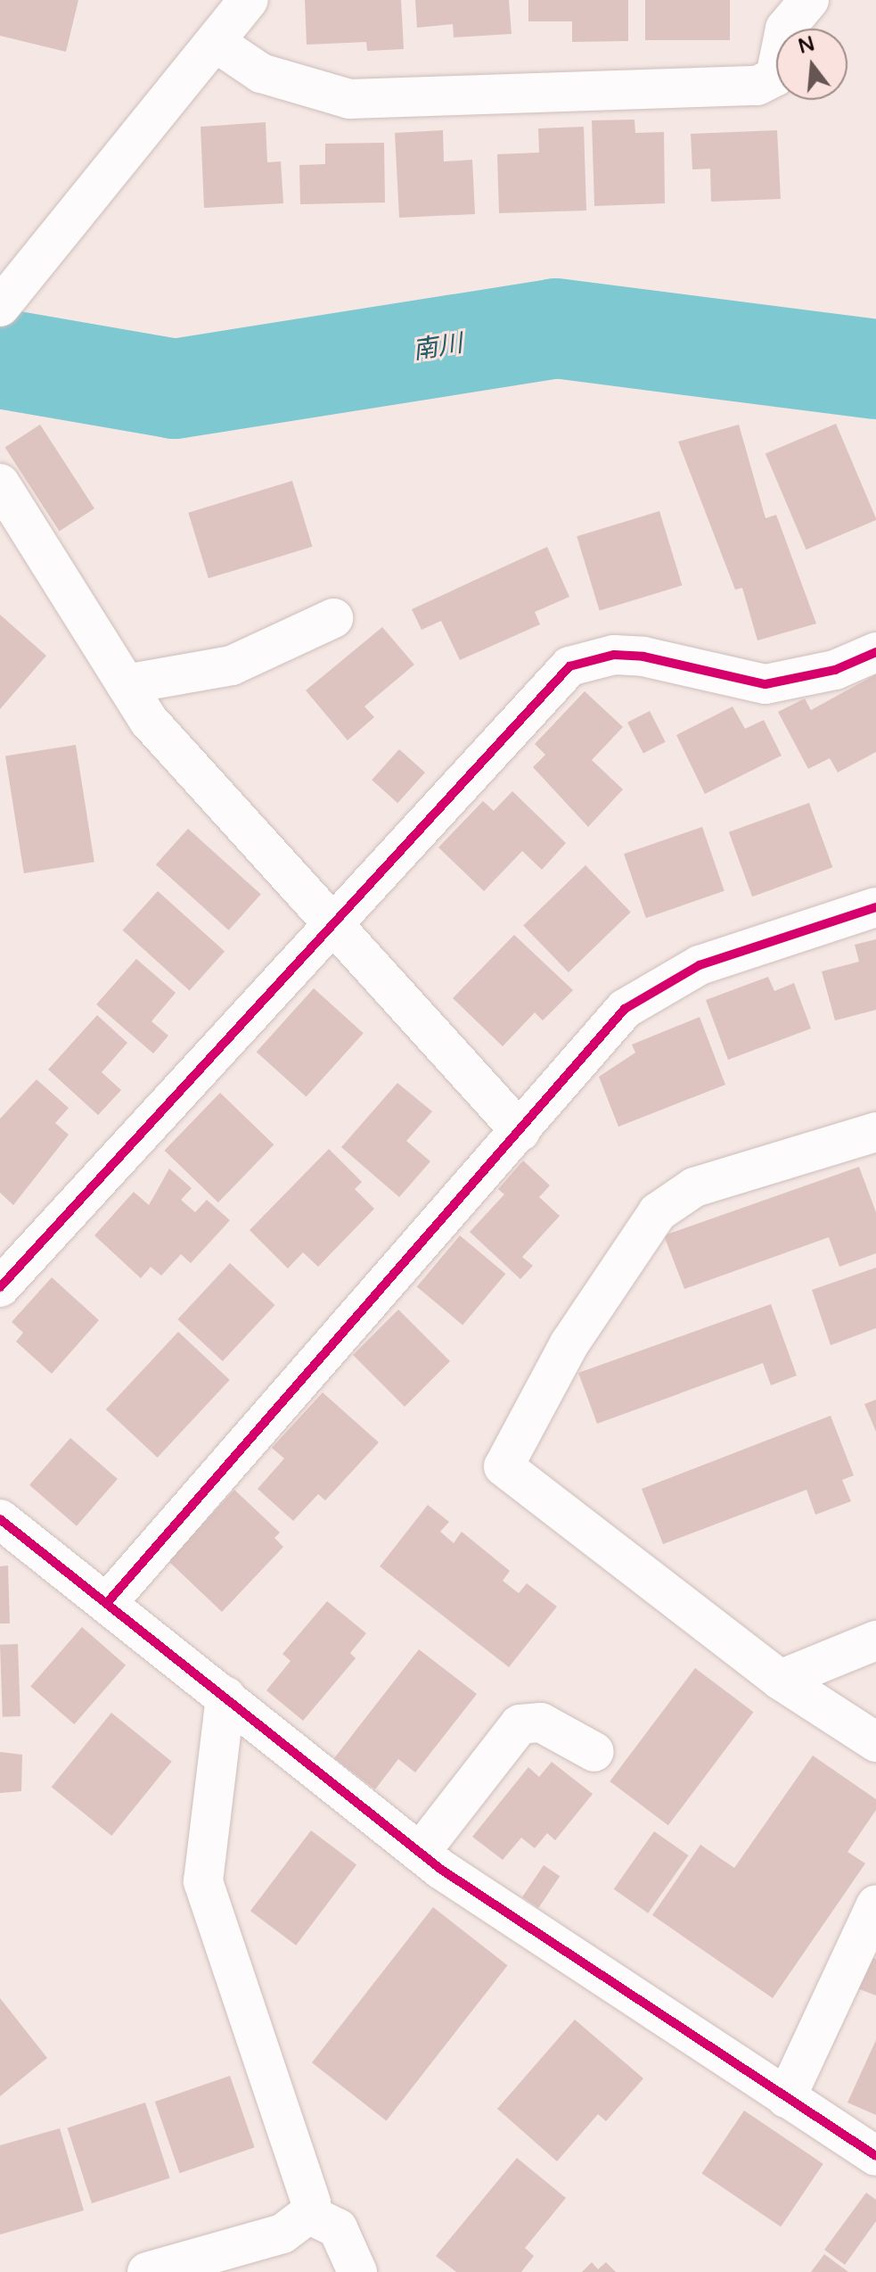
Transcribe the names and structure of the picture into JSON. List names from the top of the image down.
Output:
{
  "water": ["南川"],
  "north": "top"
}
